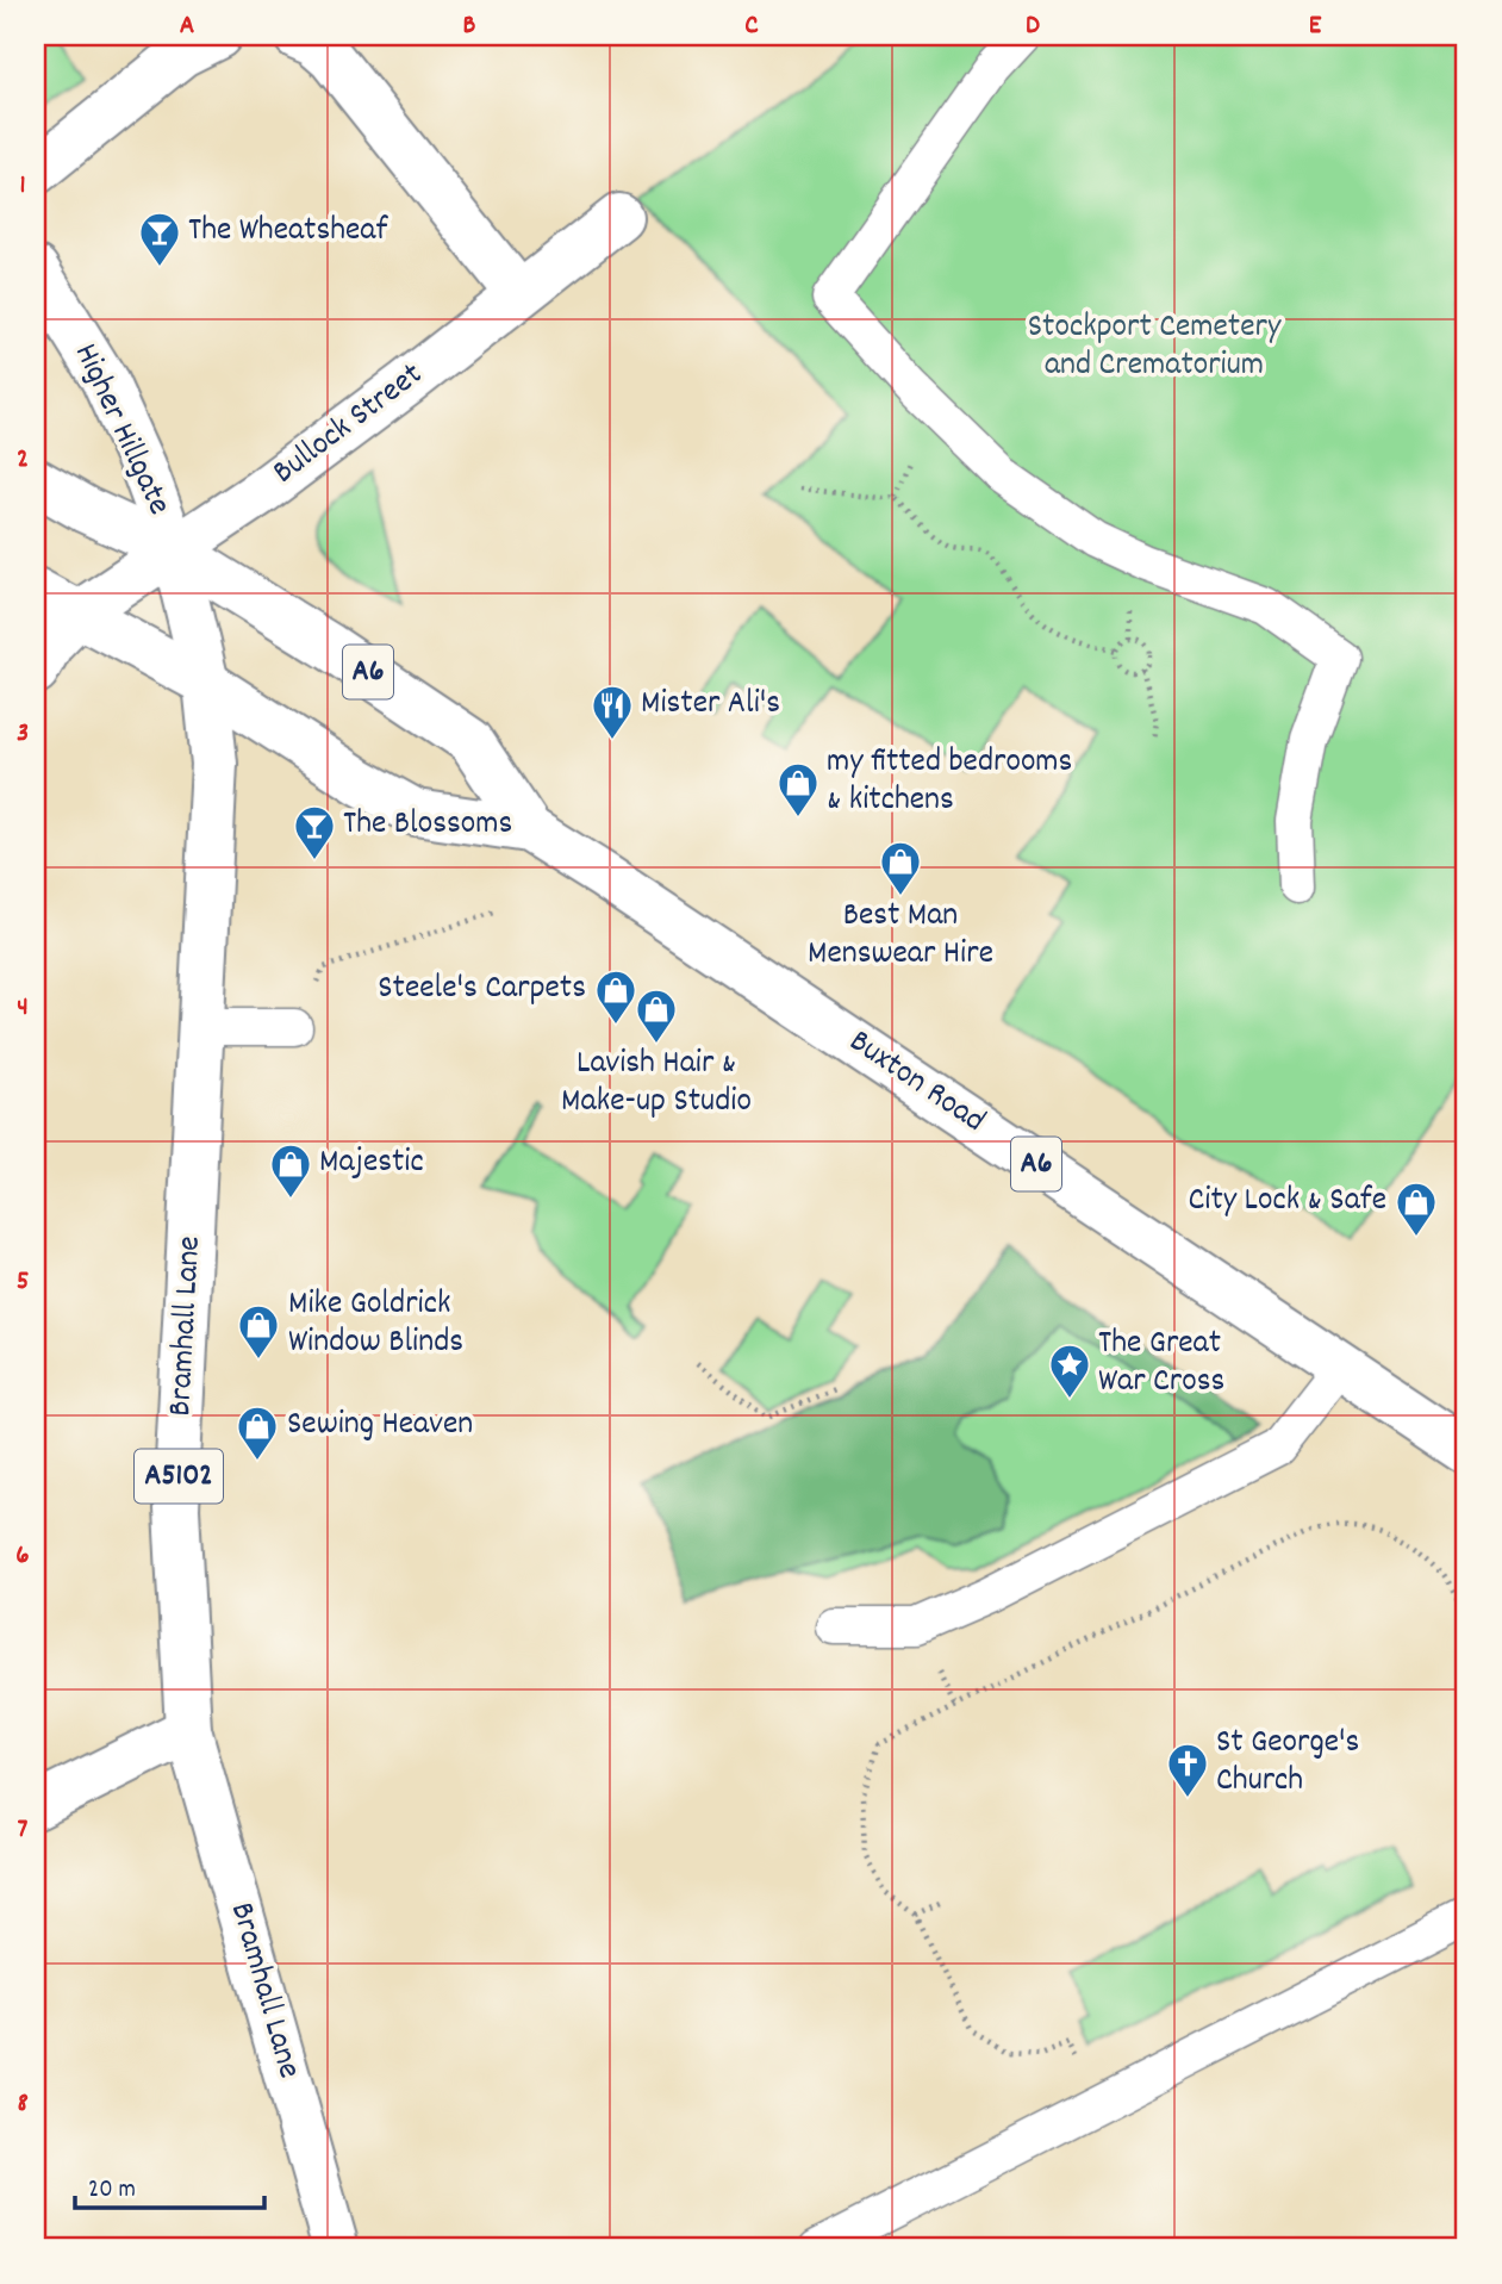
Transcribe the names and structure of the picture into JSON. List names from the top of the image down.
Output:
{
  "streets": {
    "main road": [
      "Bullock Street",
      "Higher Hillgate",
      "A6",
      "Buxton Road",
      "Bramhall Lane",
      "A5102"
    ]
  },
  "crossings": [
    ["Bullock Street", "Higher Hillgate"],
    ["Bullock Street", "A6"],
    ["Bullock Street", "Buxton Road"],
    ["Higher Hillgate", "A6"],
    ["Higher Hillgate", "Buxton Road"],
    ["Higher Hillgate", "Bramhall Lane"],
    ["A6", "Buxton Road"],
    ["A6", "Bramhall Lane"],
    ["Buxton Road", "Bramhall Lane"]
  ],
  "parks": ["Stockport Cemetery and Crematorium"],
  "places": {
    "bar": ["The Wheatsheaf", "The Blossoms"],
    "restaurant": ["Mister Ali's"],
    "shop": [
      "my fitted bedrooms & kitchens",
      "Best Man Menswear Hire",
      "Steele's Carpets",
      "Lavish Hair & Make-up Studio",
      "Majestic",
      "City Lock & Safe",
      "Mike Goldrick Window Blinds",
      "Sewing Heaven"
    ],
    "place": ["The Great War Cross"],
    "church": ["St George's Church"]
  },
  "scale_bar": "20 m",
  "grid": {
    "columns": [
      "A",
      "B",
      "C",
      "D",
      "E"
    ],
    "rows": [
      "1",
      "2",
      "3",
      "4",
      "5",
      "6",
      "7",
      "8"
    ]
  }
}
